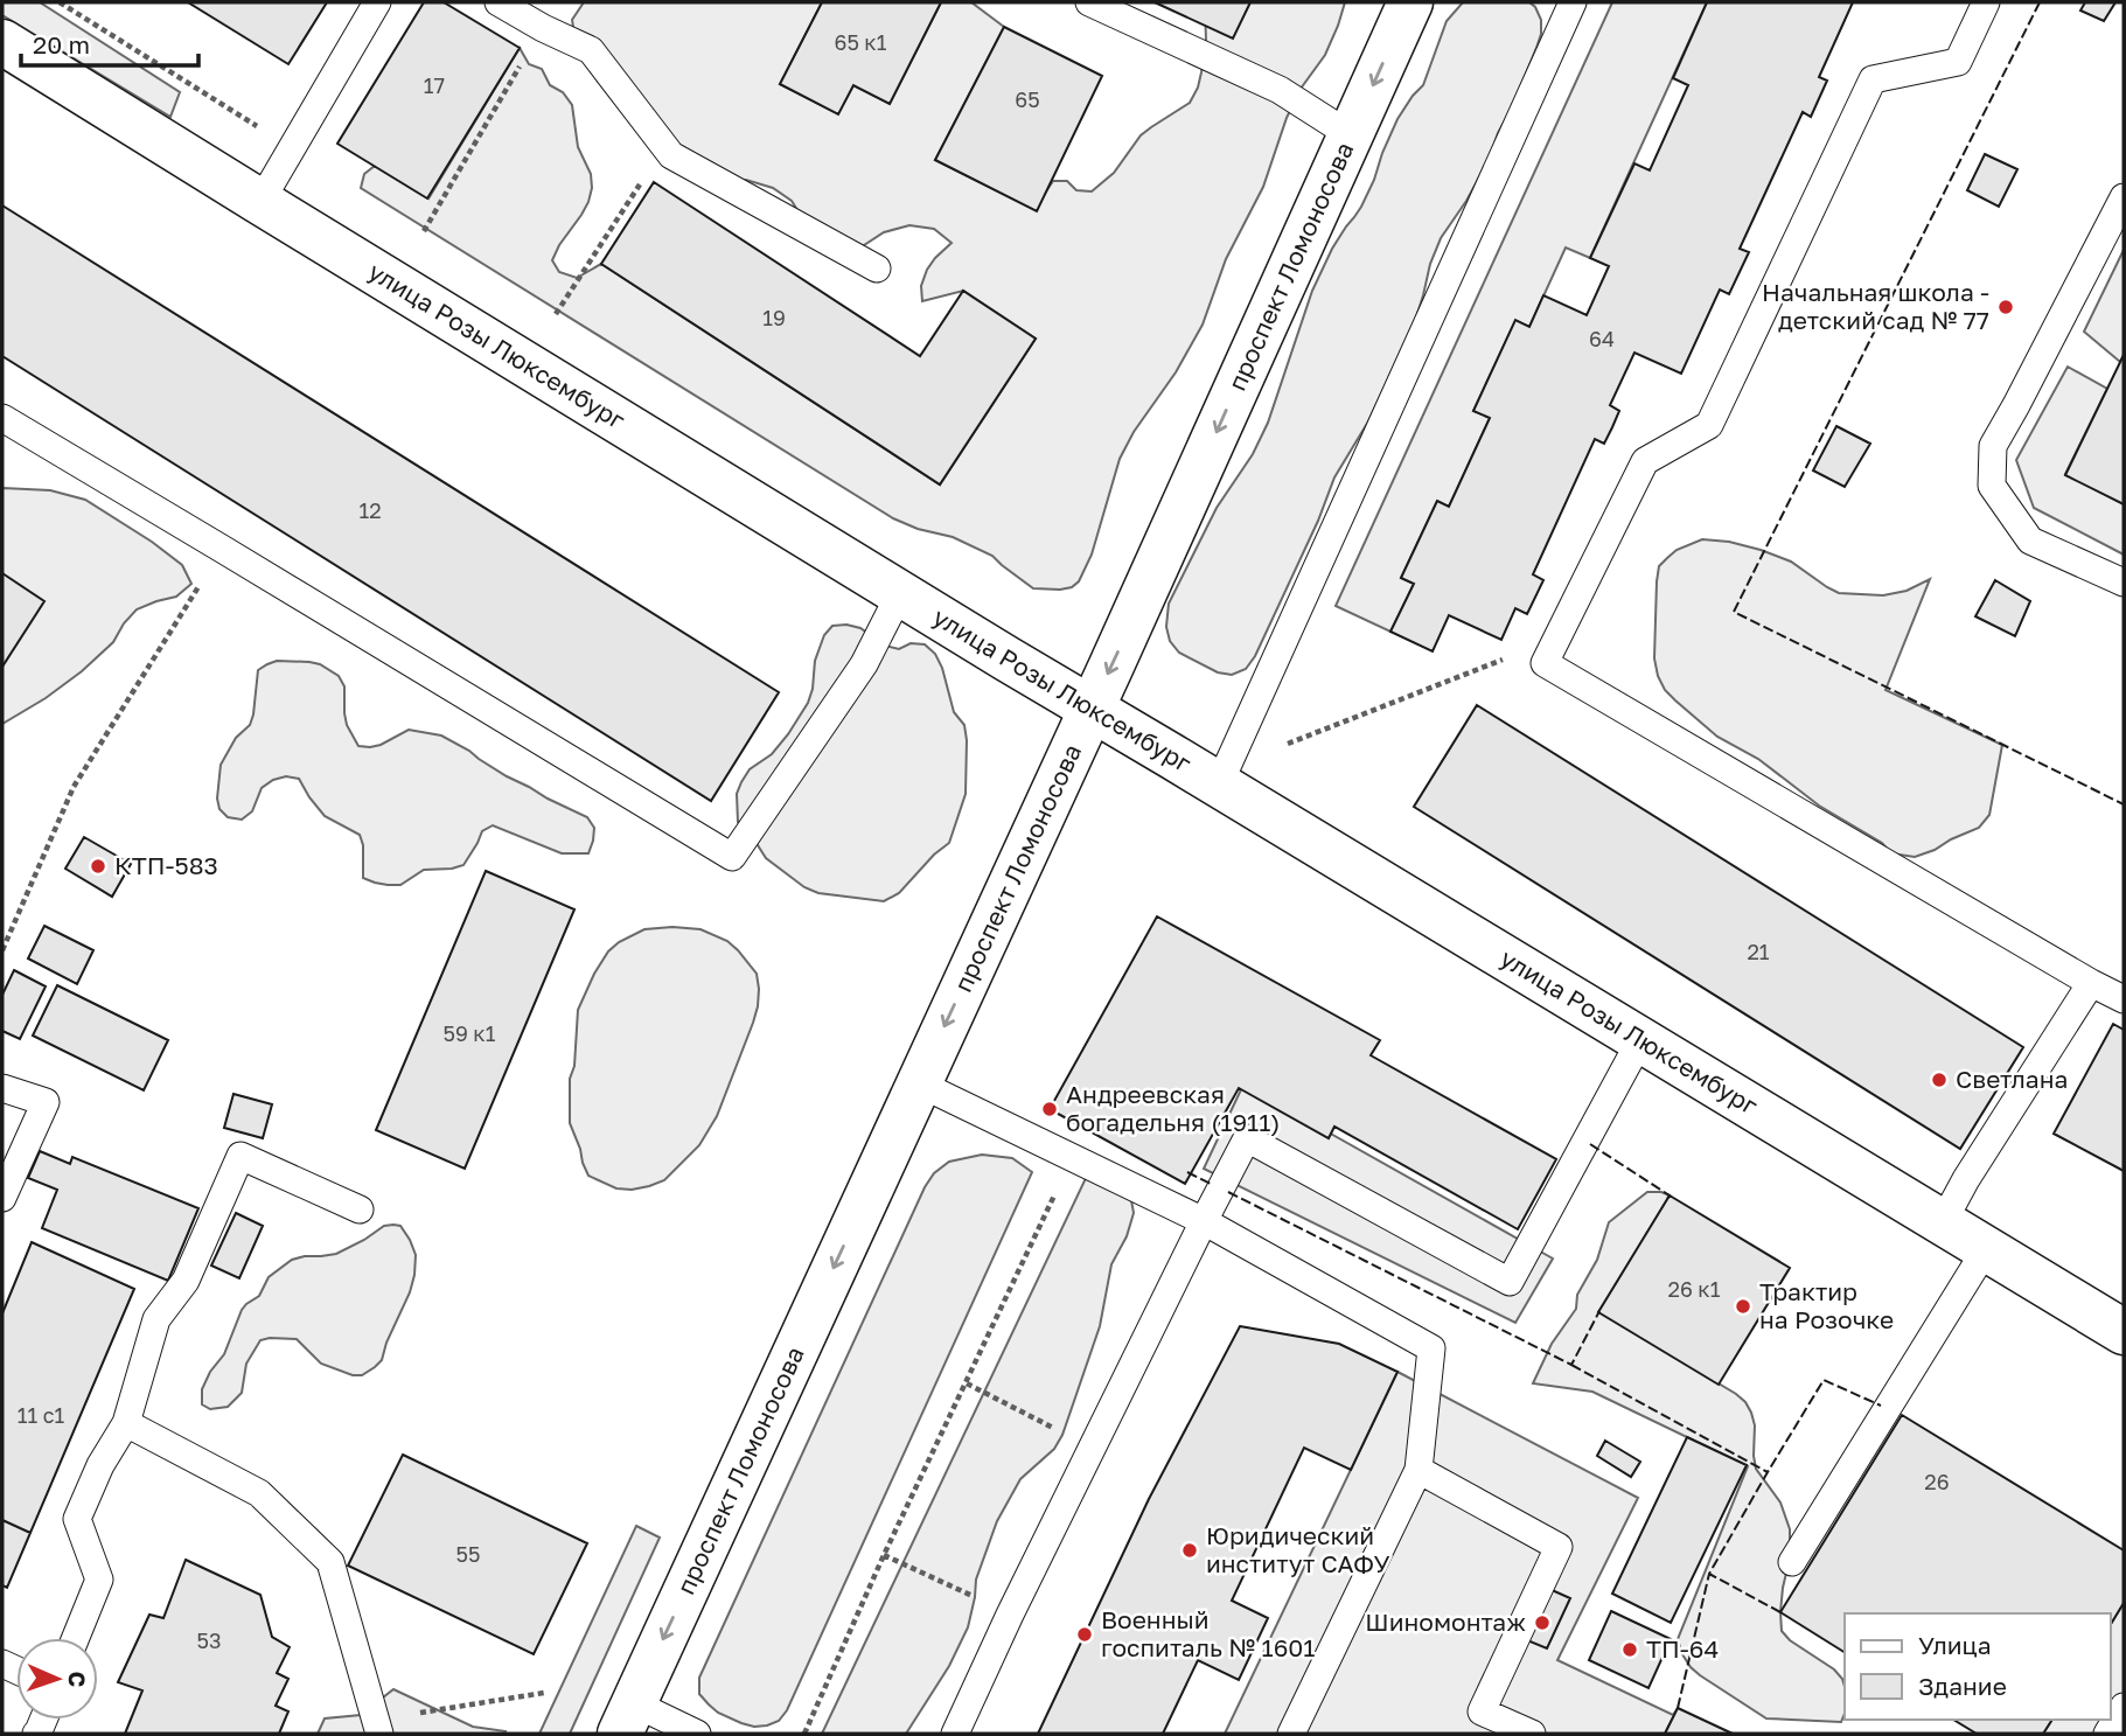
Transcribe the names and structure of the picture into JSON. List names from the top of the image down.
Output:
{
  "streets": {
    "street": ["проспект Ломоносова", "улица Розы Люксембург"]
  },
  "crossings": [
    ["проспект Ломоносова", "улица Розы Люксембург"]
  ],
  "one_way": ["проспект Ломоносова"],
  "places": [
    "Начальная школа - детский сад № 77",
    "КТП-583",
    "Светлана",
    "Андреевская богадельня (1911)",
    "Трактир на Розочке",
    "Юридический институт САФУ",
    "Шиномонтаж",
    "Военный госпиталь № 1601",
    "ТП-64"
  ],
  "house_numbers": [
    "65 к1",
    "17",
    "65",
    "19",
    "64",
    "12",
    "21",
    "59 к1",
    "26 к1",
    "11 с1",
    "26",
    "55",
    "53"
  ],
  "legend": ["Улица", "Здание"],
  "scale_bar": "20 m",
  "north": "right"
}
